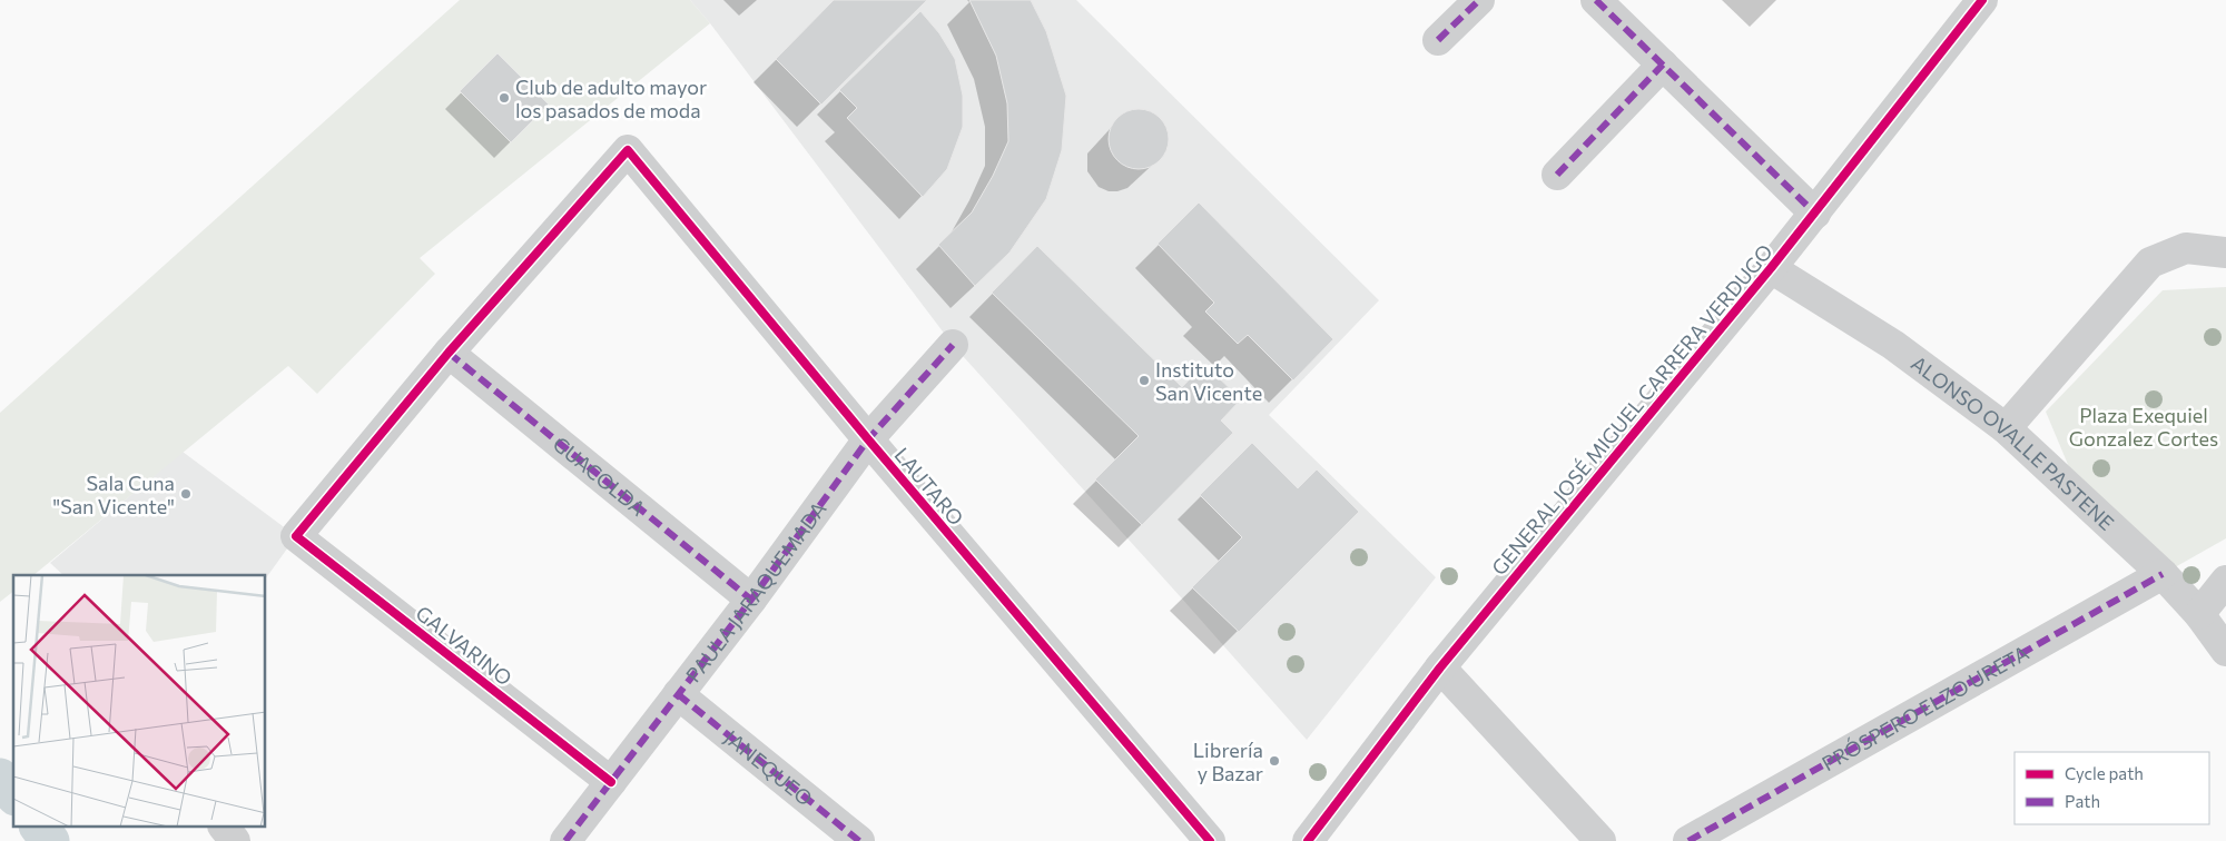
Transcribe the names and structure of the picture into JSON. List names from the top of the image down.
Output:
{
  "streets": {
    "street": [
      "GENERAL JOSÉ MIGUEL CARRERA VERDUGO",
      "ALONSO OVALLE PASTENE",
      "GUACOLDA",
      "LAUTARO",
      "PAULA JARAQUEMADA",
      "GALVARINO",
      "PRÓSPERO ELZO URETA",
      "JANEQUEO"
    ]
  },
  "crossings": [
    ["GENERAL JOSÉ MIGUEL CARRERA VERDUGO", "ALONSO OVALLE PASTENE"],
    ["ALONSO OVALLE PASTENE", "PRÓSPERO ELZO URETA"],
    ["GUACOLDA", "LAUTARO"],
    ["GUACOLDA", "PAULA JARAQUEMADA"],
    ["GUACOLDA", "GALVARINO"],
    ["LAUTARO", "PAULA JARAQUEMADA"],
    ["LAUTARO", "GALVARINO"],
    ["PAULA JARAQUEMADA", "GALVARINO"],
    ["PAULA JARAQUEMADA", "JANEQUEO"]
  ],
  "parks": ["Plaza Exequiel Gonzalez Cortes"],
  "places": [
    "Club de adulto mayor los pasados de moda",
    "Instituto San Vicente",
    "Sala Cuna \"San Vicente\"",
    "Librería y Bazar"
  ],
  "legend": ["Cycle path", "Path"]
}
